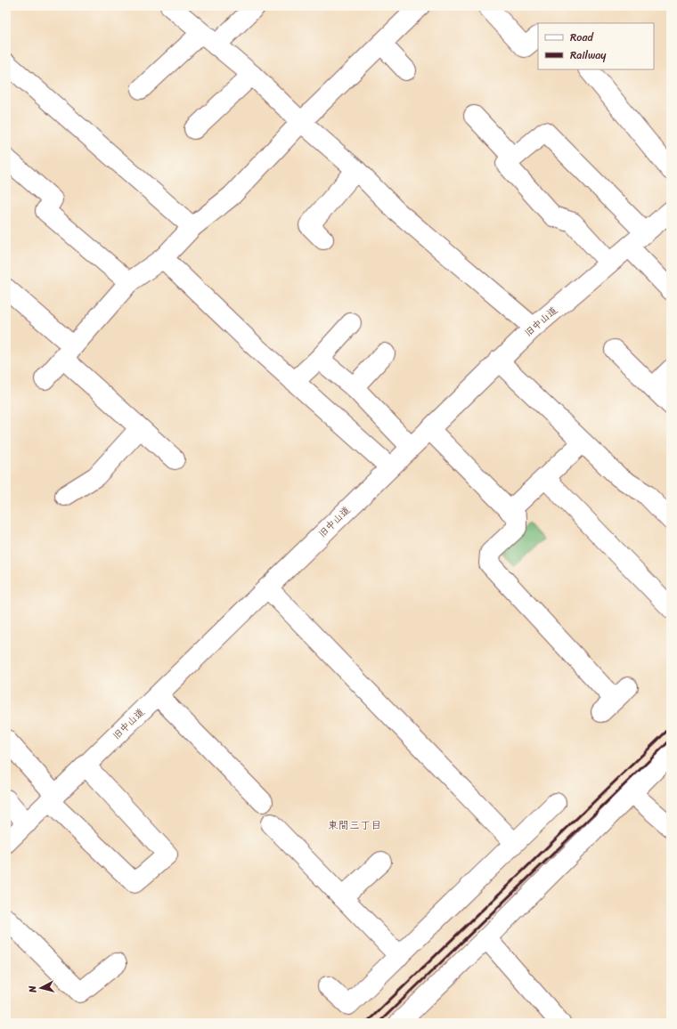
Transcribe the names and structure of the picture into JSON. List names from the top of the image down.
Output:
{
  "streets": {
    "street": ["旧中山道"]
  },
  "districts": ["東間三丁目"],
  "legend": ["Road", "Railway"],
  "north": "left"
}
